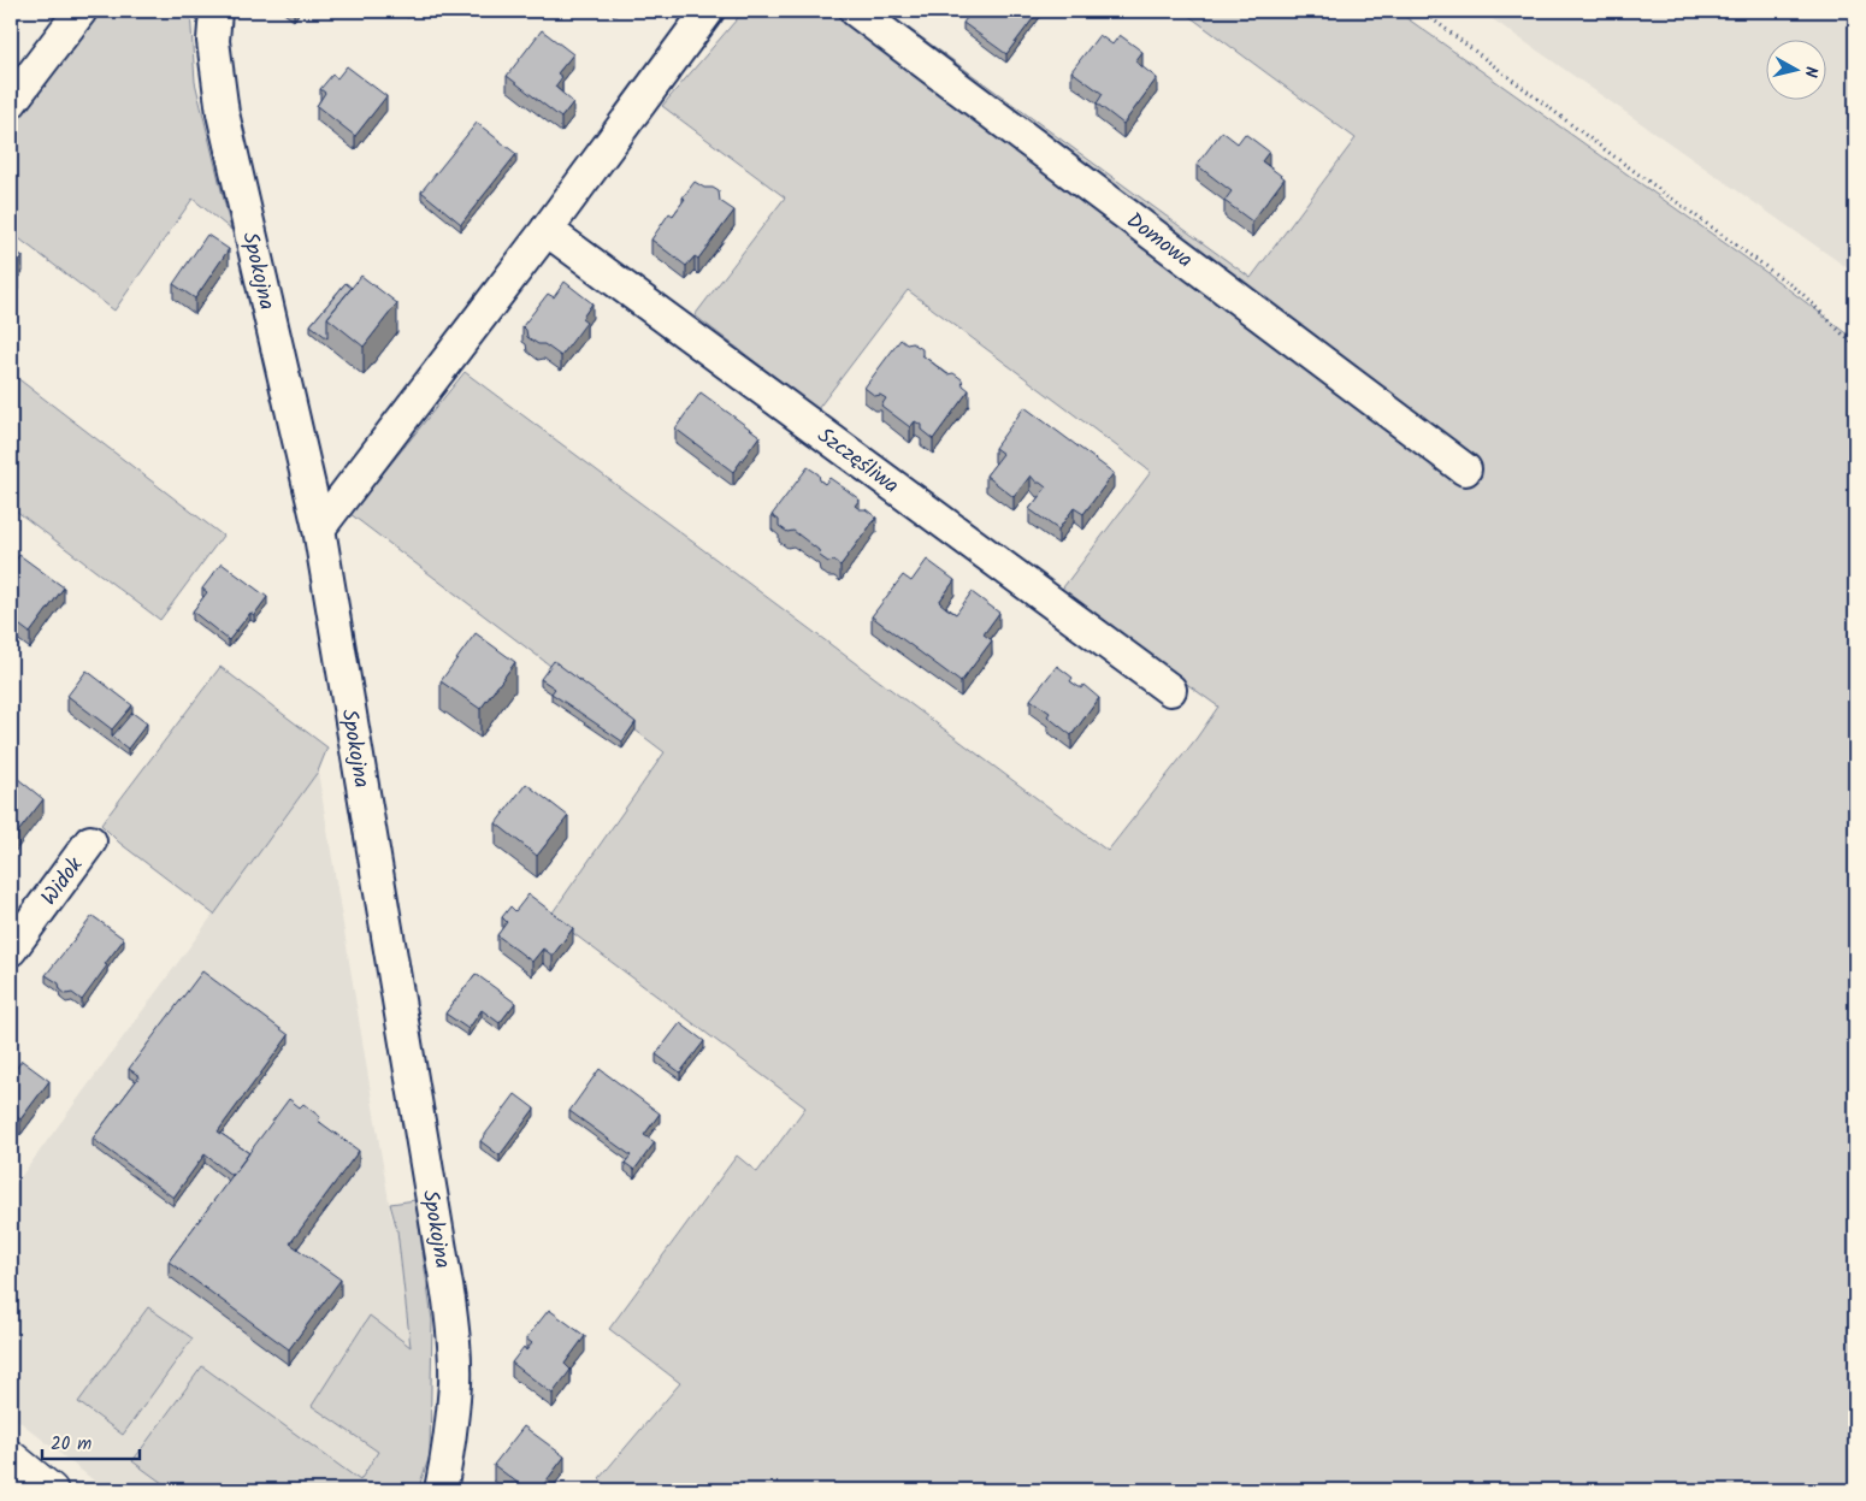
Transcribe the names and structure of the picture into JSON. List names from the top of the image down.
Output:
{
  "streets": {
    "street": [
      "Domowa",
      "Spokojna",
      "Szczęśliwa",
      "Widok"
    ]
  },
  "scale_bar": "20 m",
  "north": "right"
}
